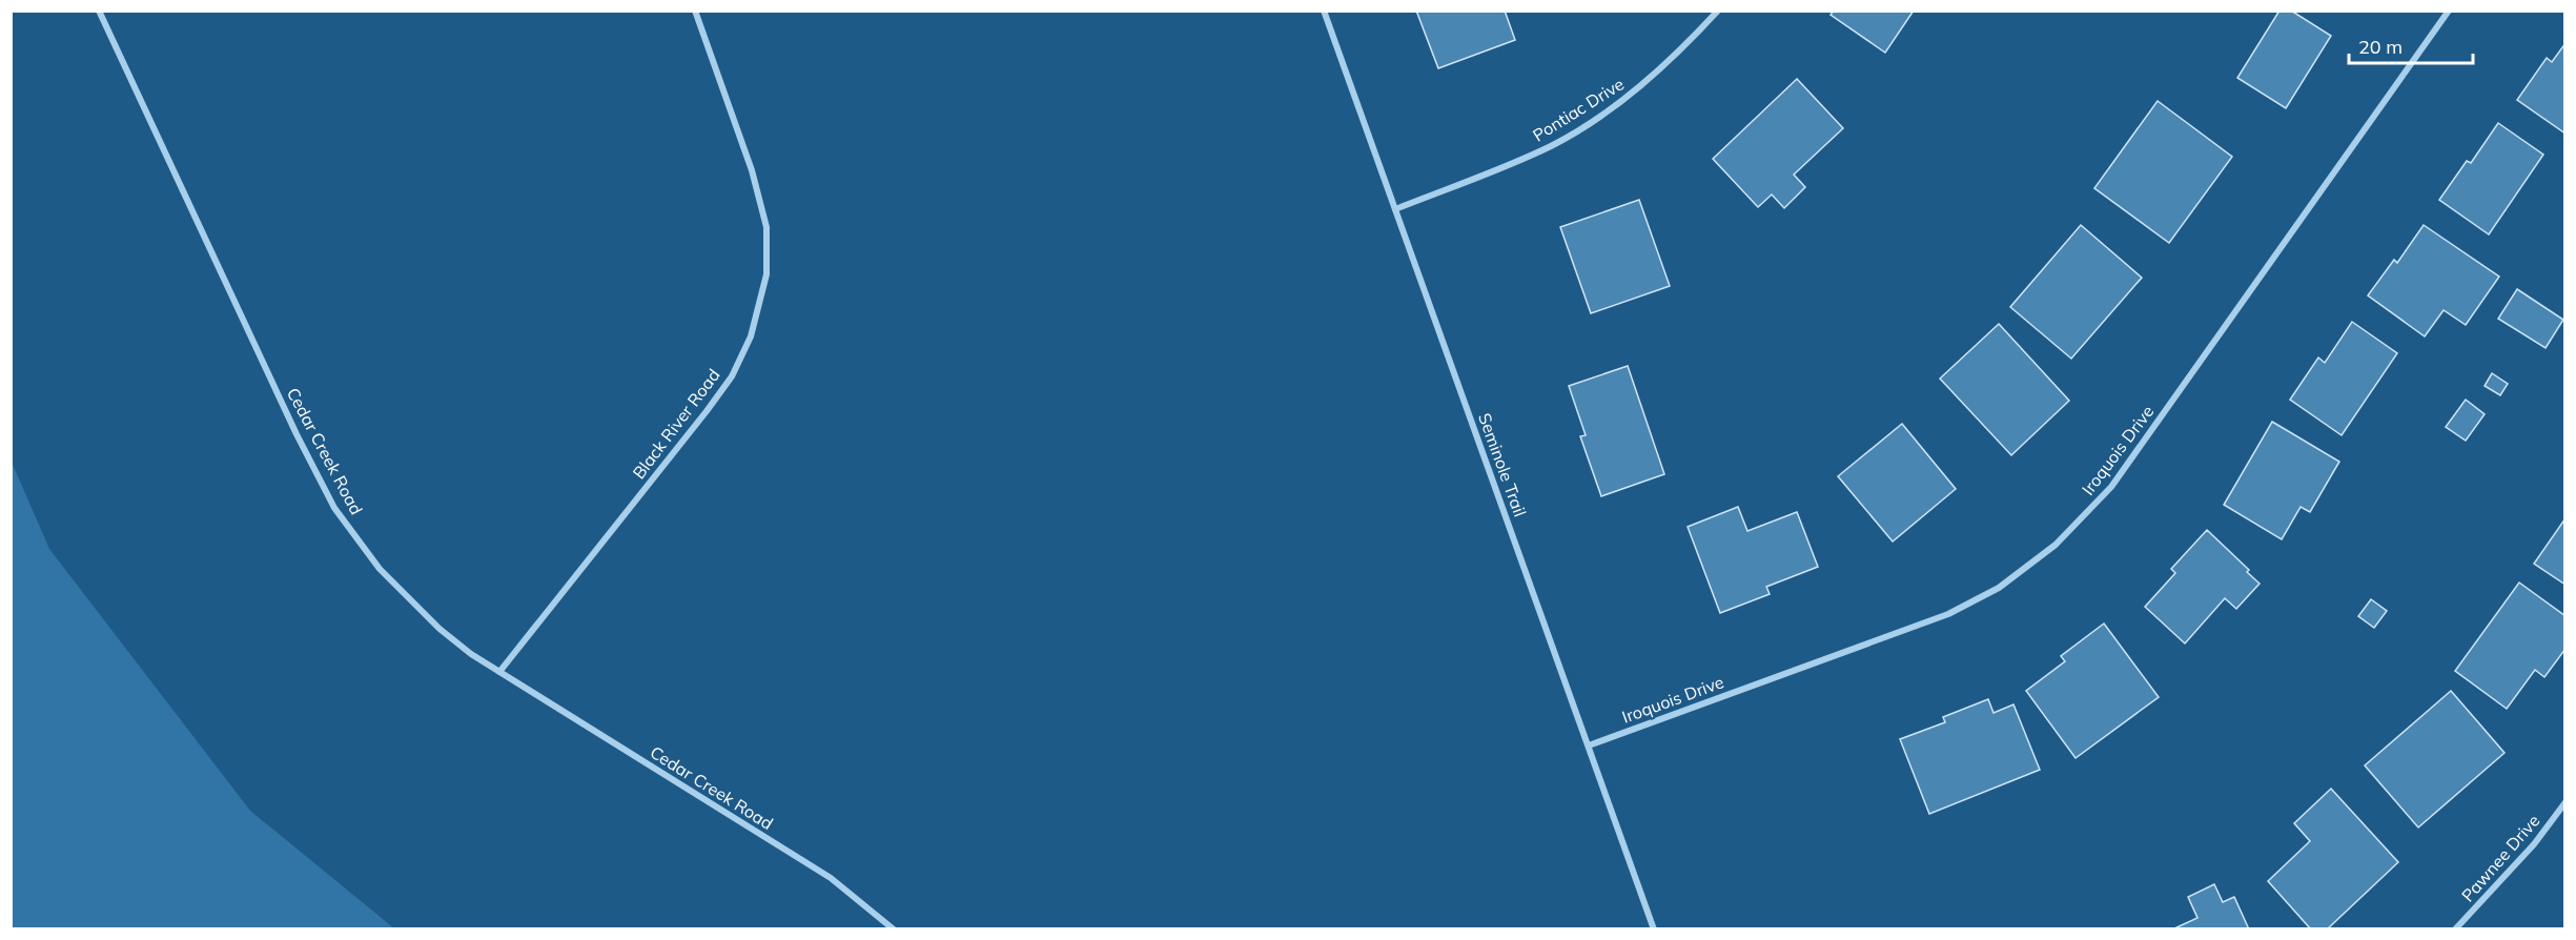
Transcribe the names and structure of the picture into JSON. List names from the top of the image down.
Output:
{
  "streets": {
    "street": [
      "Pontiac Drive",
      "Black River Road",
      "Iroquois Drive",
      "Cedar Creek Road",
      "Seminole Trail",
      "Pawnee Drive"
    ]
  },
  "crossings": [
    ["Pontiac Drive", "Seminole Trail"],
    ["Black River Road", "Cedar Creek Road"],
    ["Iroquois Drive", "Seminole Trail"]
  ],
  "scale_bar": "20 m"
}
